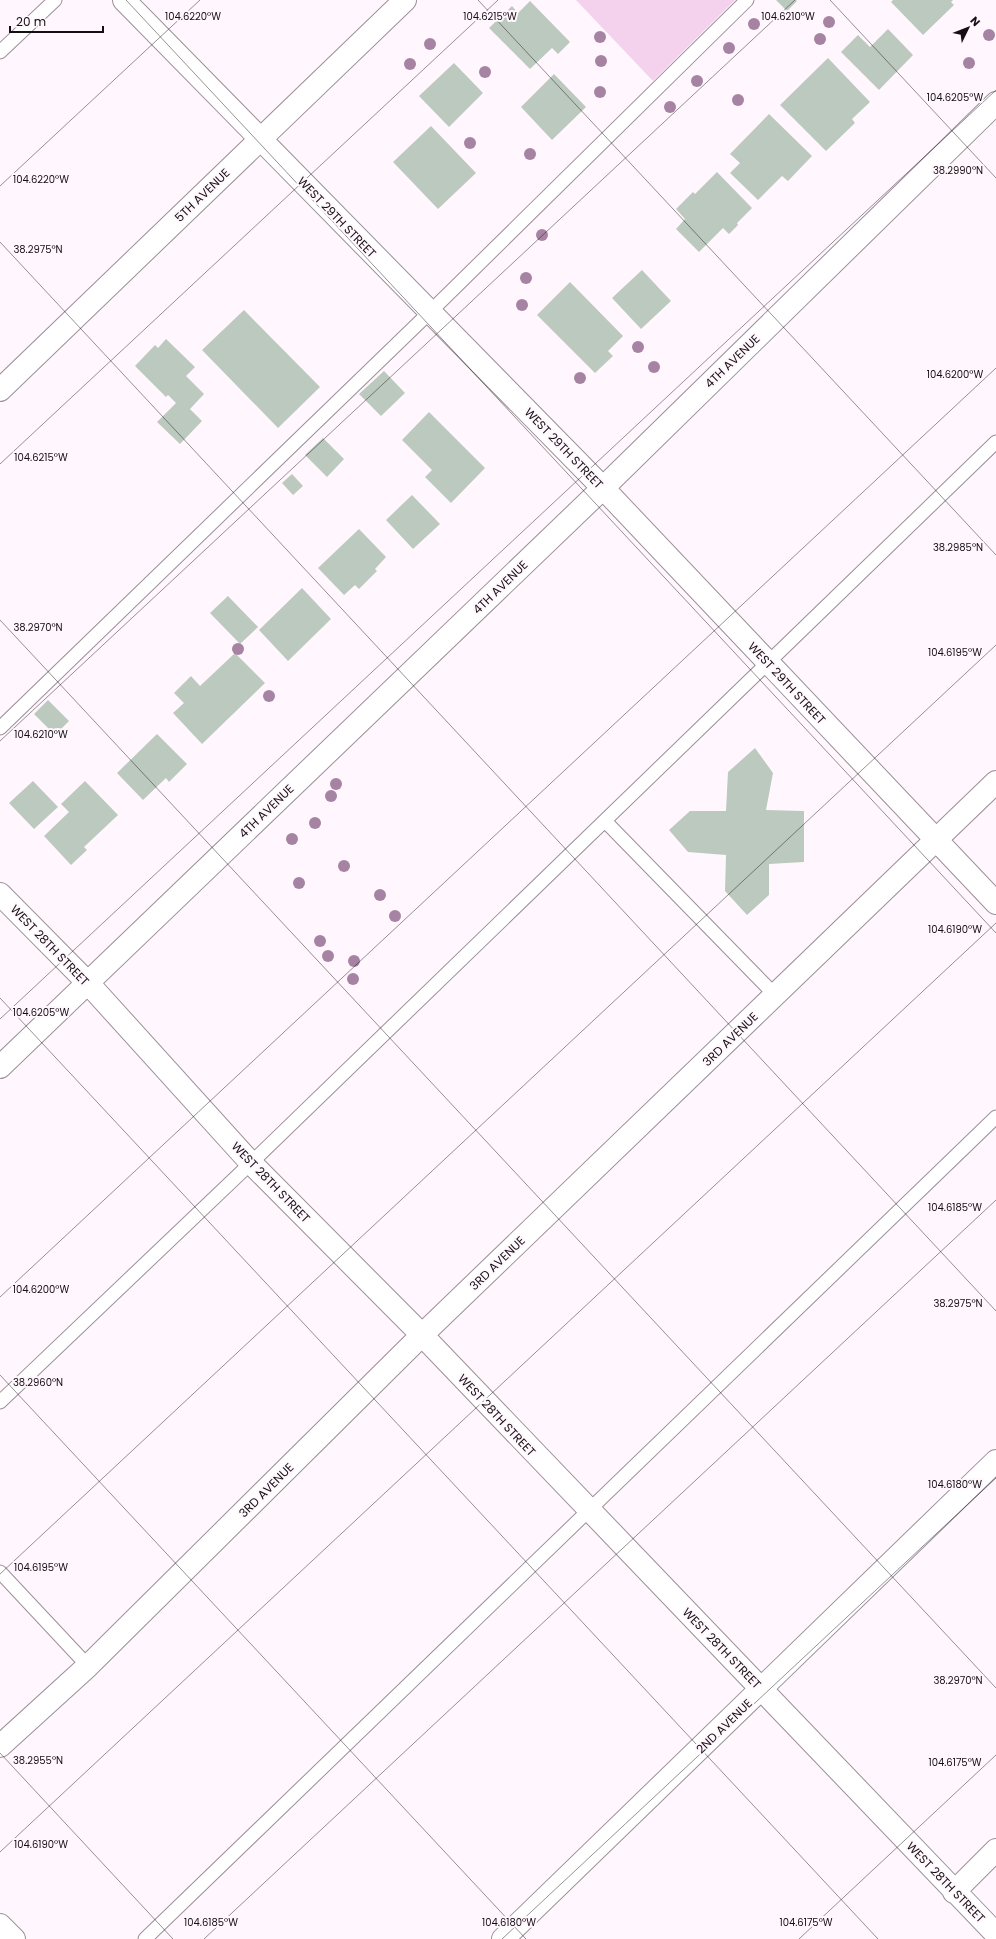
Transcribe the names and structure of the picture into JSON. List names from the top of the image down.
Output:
{
  "streets": {
    "street": [
      "5TH AVENUE",
      "WEST 29TH STREET",
      "4TH AVENUE",
      "WEST 28TH STREET",
      "3RD AVENUE",
      "2ND AVENUE"
    ]
  },
  "crossings": [
    ["5TH AVENUE", "WEST 29TH STREET"],
    ["WEST 29TH STREET", "4TH AVENUE"],
    ["WEST 29TH STREET", "3RD AVENUE"],
    ["4TH AVENUE", "WEST 28TH STREET"],
    ["WEST 28TH STREET", "3RD AVENUE"],
    ["WEST 28TH STREET", "2ND AVENUE"]
  ],
  "scale_bar": "20 m",
  "north": "top right",
  "coordinates": [
    "104.6220°W",
    "104.6215°W",
    "104.6210°W",
    "104.6205°W",
    "38.2990°N",
    "38.2975°N",
    "104.6200°W",
    "38.2985°N",
    "38.2970°N",
    "104.6195°W",
    "104.6190°W",
    "104.6185°W",
    "38.2960°N",
    "104.6180°W",
    "38.2955°N",
    "104.6175°W"
  ]
}
